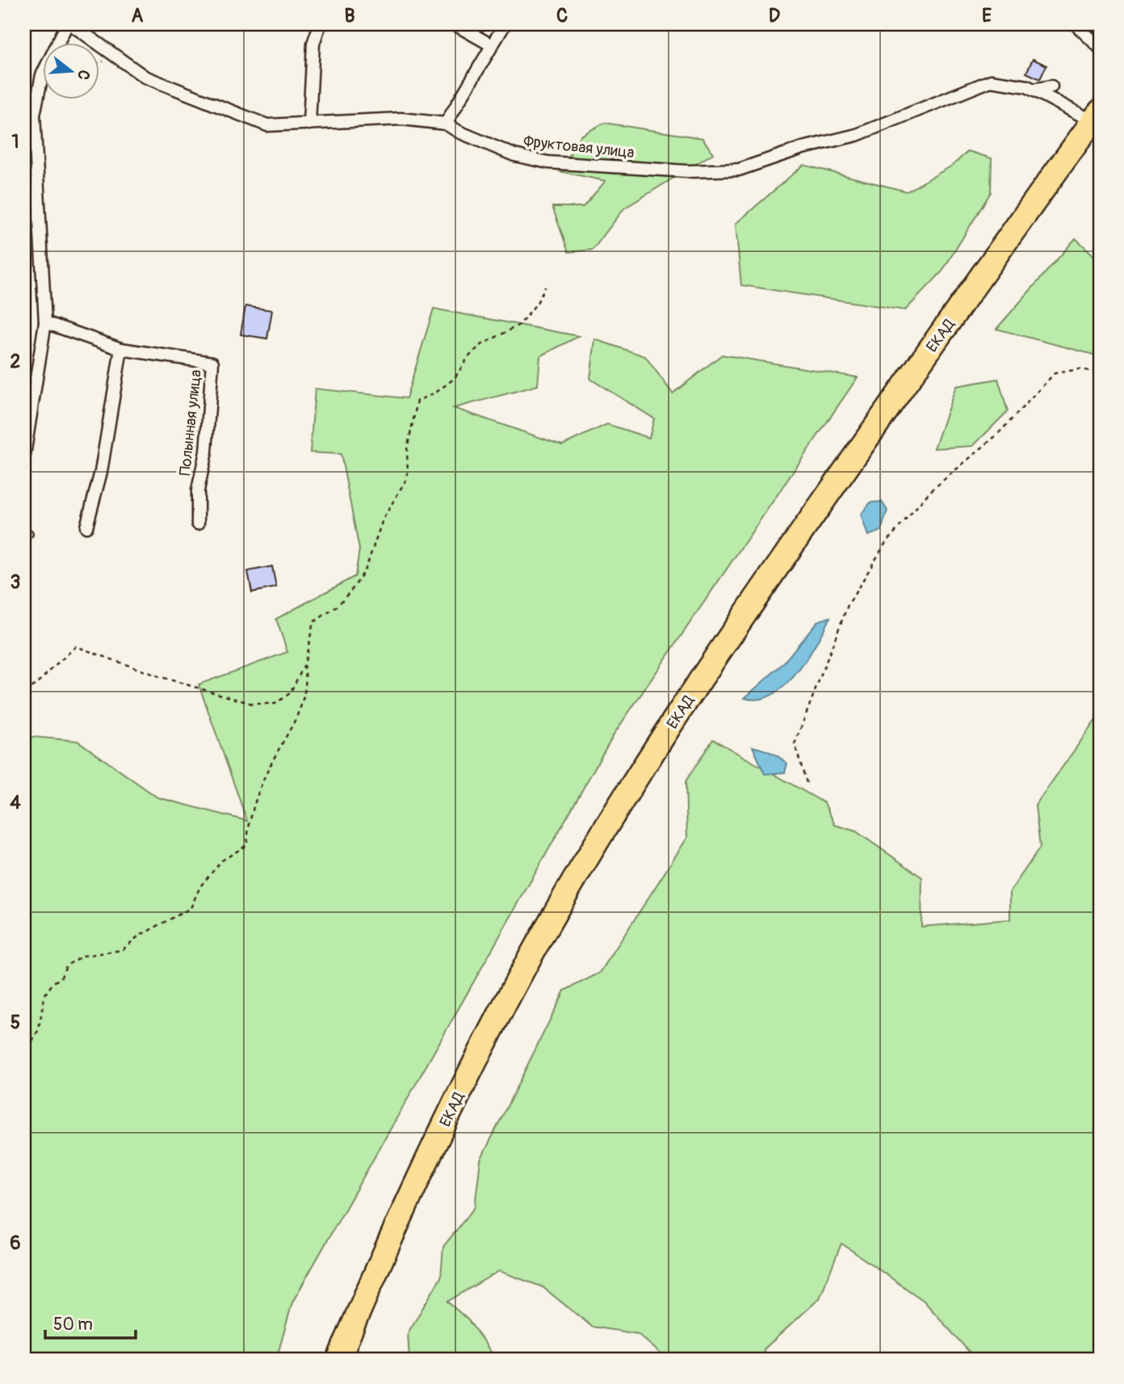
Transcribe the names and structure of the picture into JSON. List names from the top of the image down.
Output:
{
  "streets": {
    "highway": ["ЕКАД"],
    "street": ["Фруктовая улица", "Полынная улица"]
  },
  "crossings": [
    ["Фруктовая улица", "ЕКАД"]
  ],
  "scale_bar": "50 m",
  "north": "right",
  "grid": {
    "columns": [
      "A",
      "B",
      "C",
      "D",
      "E"
    ],
    "rows": [
      "1",
      "2",
      "3",
      "4",
      "5",
      "6"
    ]
  }
}
